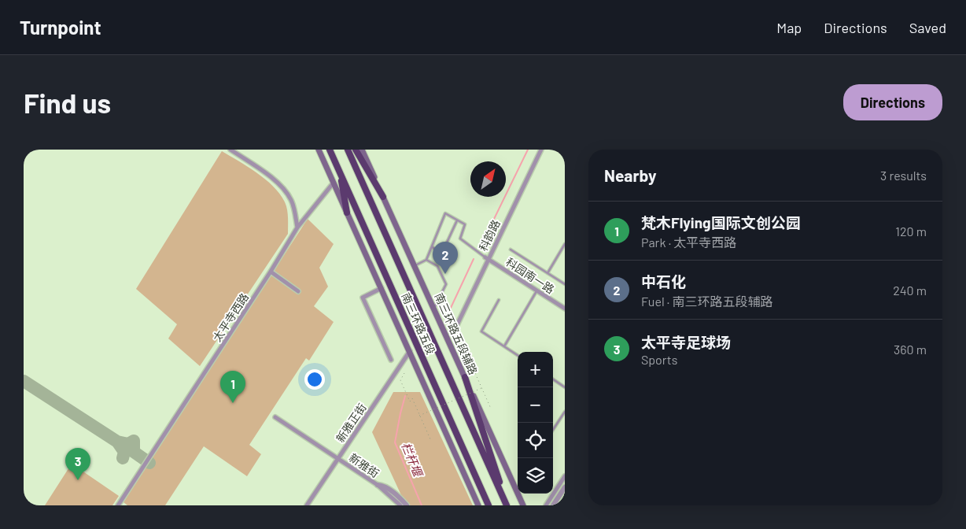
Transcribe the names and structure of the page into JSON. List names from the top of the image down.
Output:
{
  "streets": {
    "highway": ["南三环路五段"],
    "main road": ["南三环路五段辅路"],
    "street": [
      "科韵路",
      "科园南一路",
      "太平寺西路",
      "新雅正街",
      "新雅街"
    ]
  },
  "crossings": [
    ["科韵路", "科园南一路"],
    ["新雅正街", "新雅街"]
  ],
  "water": ["栏杆堰"],
  "north": "top right",
  "page": {
    "header": "Turnpoint",
    "nav": ["Map", "Directions", "Saved"],
    "buttons": "Directions",
    "title": "Find us",
    "heading": ["Nearby", "3 results"],
    "list": [
      {
        "mark": "1",
        "name": "梵木Flying国际文创公园",
        "note": "Park · 太平寺西路",
        "value": "120 m"
      },
      {
        "mark": "2",
        "name": "中石化",
        "note": "Fuel · 南三环路五段辅路",
        "value": "240 m"
      },
      {
        "mark": "3",
        "name": "太平寺足球场",
        "note": "Sports",
        "value": "360 m"
      }
    ],
    "pins": ["2", "1", "3"],
    "map_buttons": ["+", "−"]
  }
}
